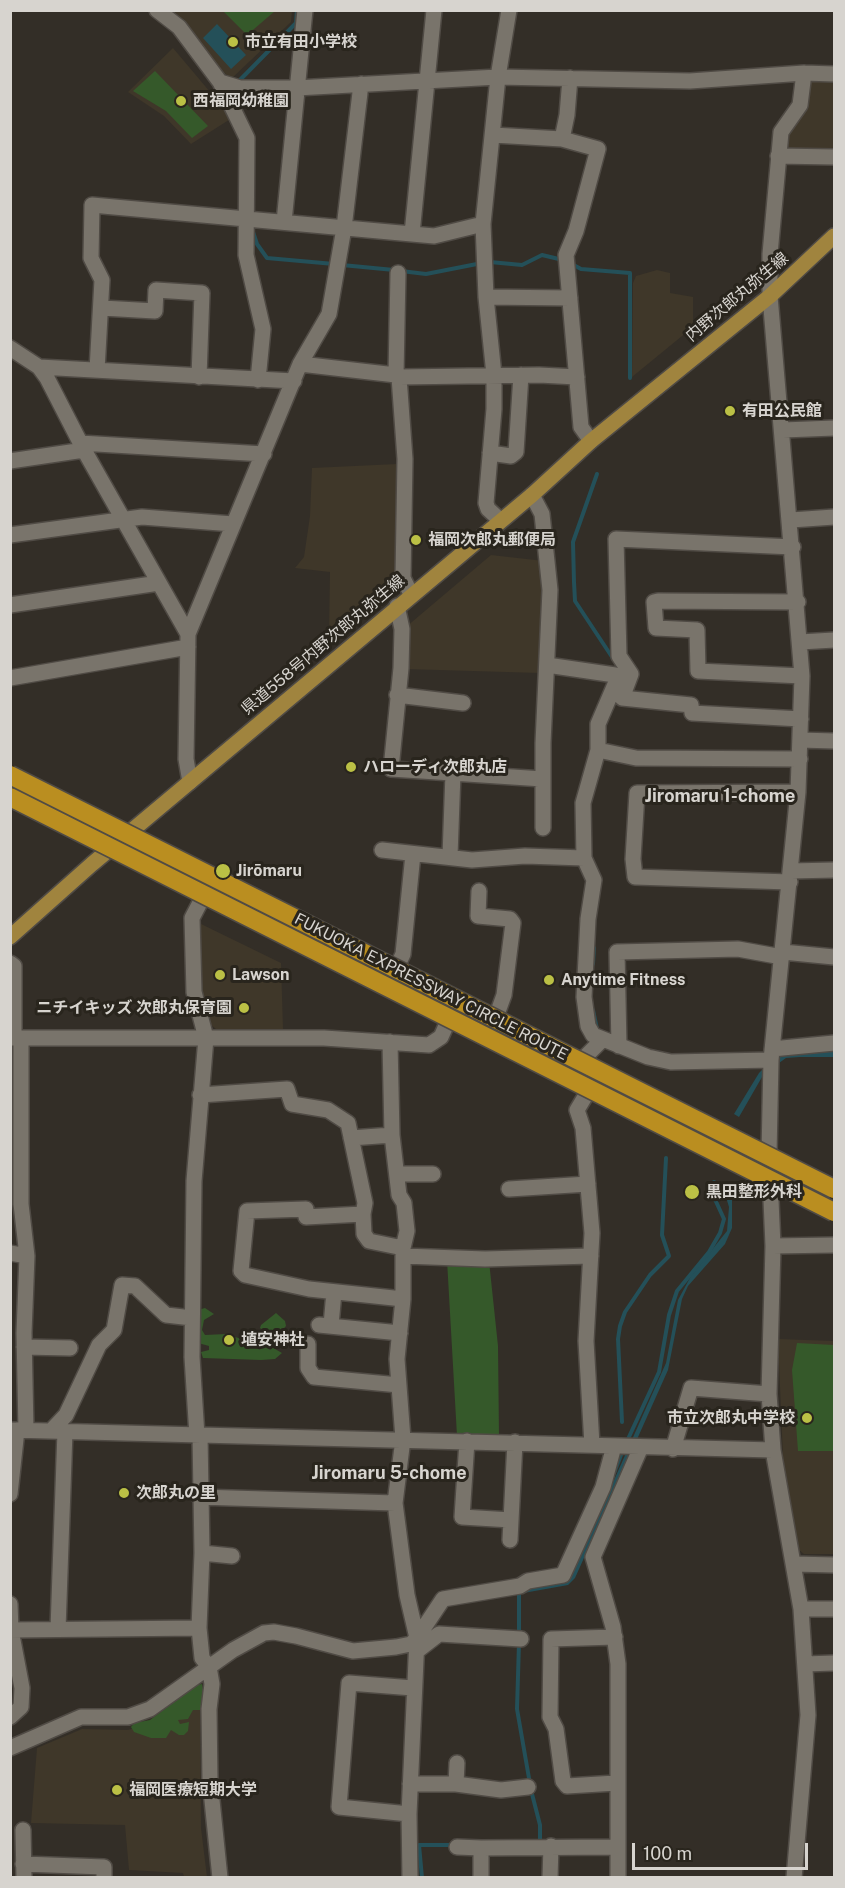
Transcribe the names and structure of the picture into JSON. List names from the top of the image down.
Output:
{
  "streets": {
    "highway": ["FUKUOKA EXPRESSWAY CIRCLE ROUTE"],
    "main road": ["内野次郎丸弥生線", "県道558号内野次郎丸弥生線"]
  },
  "crossings": [
    ["内野次郎丸弥生線", "県道558号内野次郎丸弥生線"]
  ],
  "districts": ["Jiromaru 1-chome", "Jiromaru 5-chome"],
  "places": [
    "市立有田小学校",
    "西福岡幼稚園",
    "有田公民館",
    "福岡次郎丸郵便局",
    "ハローディ次郎丸店",
    "Jirōmaru",
    "Lawson",
    "Anytime Fitness",
    "ニチイキッズ 次郎丸保育園",
    "黒田整形外科",
    "埴安神社",
    "市立次郎丸中学校",
    "次郎丸の里",
    "福岡医療短期大学"
  ],
  "scale_bar": "100 m"
}
